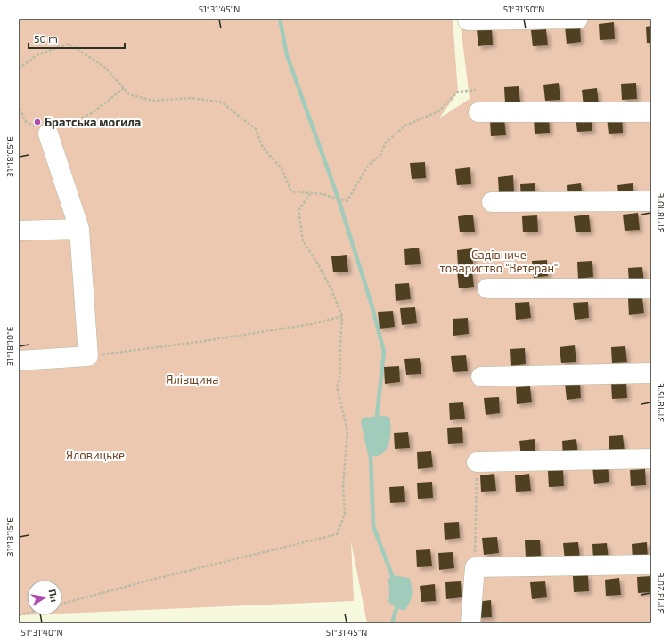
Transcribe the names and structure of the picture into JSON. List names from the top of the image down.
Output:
{
  "parks": ["Садівниче товариство \"Ветеран\"", "Ялівщина", "Яловицьке"],
  "places": ["Братська могила"],
  "scale_bar": "50 m",
  "north": "right",
  "coordinates": [
    "51°31'45\"N",
    "51°31'50\"N",
    "31°18'05\"E",
    "31°18'10\"E",
    "31°18'15\"E",
    "31°18'20\"E",
    "51°31'40\"N"
  ]
}
